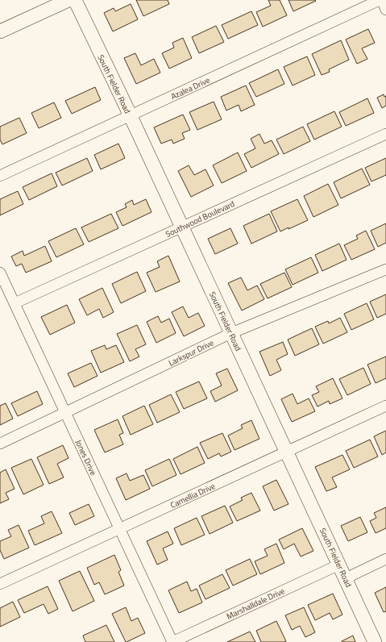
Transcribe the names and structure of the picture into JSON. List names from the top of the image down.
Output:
{
  "streets": {
    "main road": ["South Fielder Road"],
    "street": [
      "Azalea Drive",
      "Southwood Boulevard",
      "Larkspur Drive",
      "Jones Drive",
      "Camellia Drive",
      "Marshalldale Drive"
    ]
  },
  "crossings": [
    ["South Fielder Road", "Azalea Drive"],
    ["South Fielder Road", "Southwood Boulevard"],
    ["South Fielder Road", "Larkspur Drive"],
    ["South Fielder Road", "Camellia Drive"],
    ["South Fielder Road", "Marshalldale Drive"],
    ["Southwood Boulevard", "Jones Drive"],
    ["Larkspur Drive", "Jones Drive"],
    ["Jones Drive", "Camellia Drive"],
    ["Jones Drive", "Marshalldale Drive"]
  ]
}
